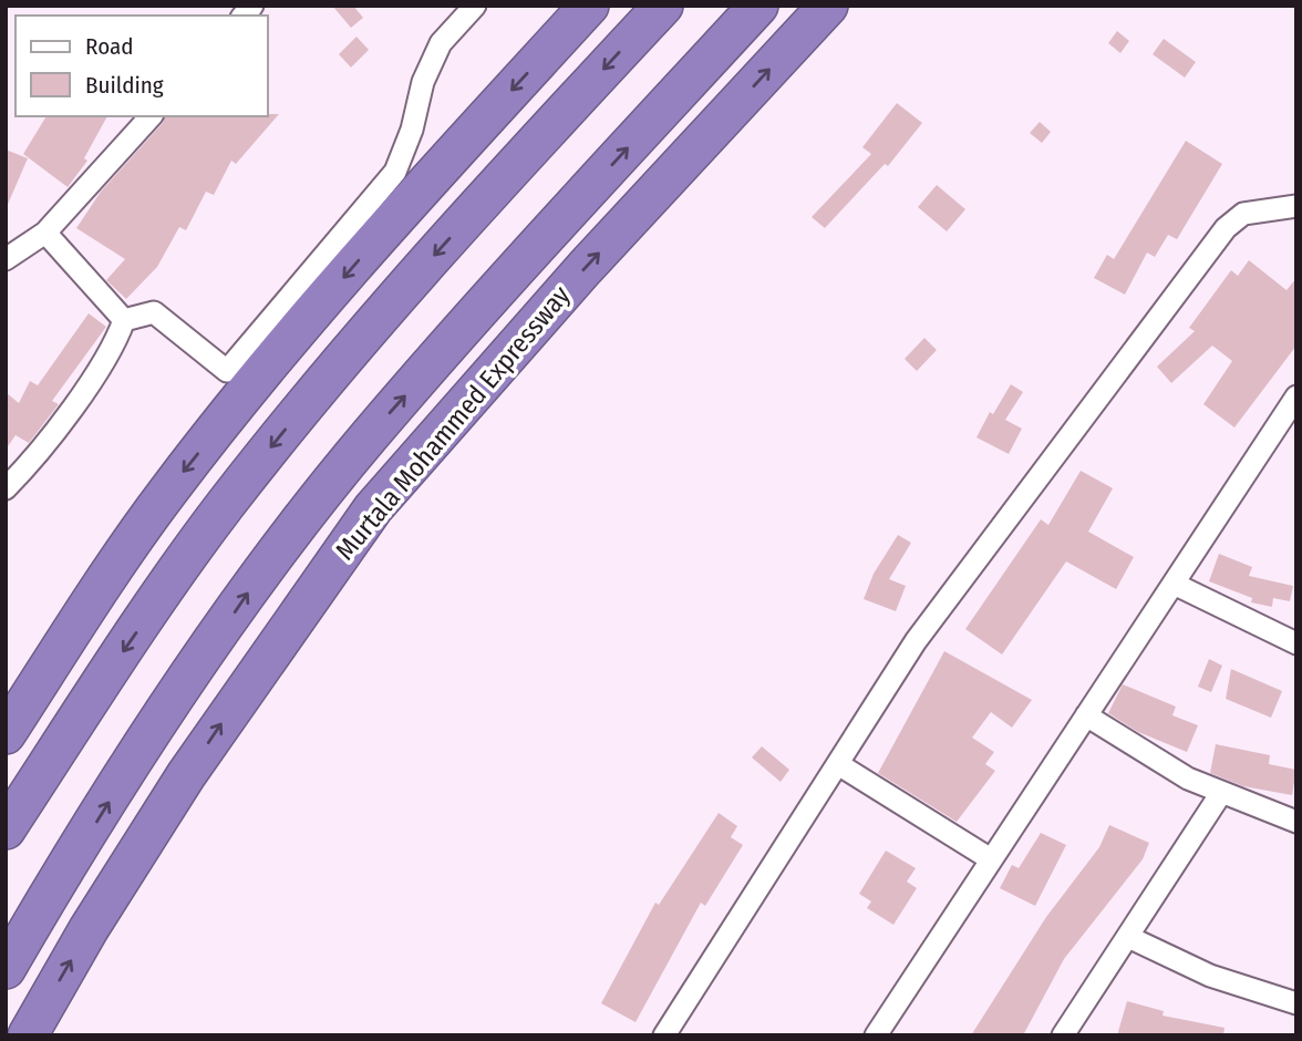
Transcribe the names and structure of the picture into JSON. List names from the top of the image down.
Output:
{
  "streets": {
    "highway": ["Murtala Mohammed Expressway"]
  },
  "legend": ["Road", "Building"]
}
